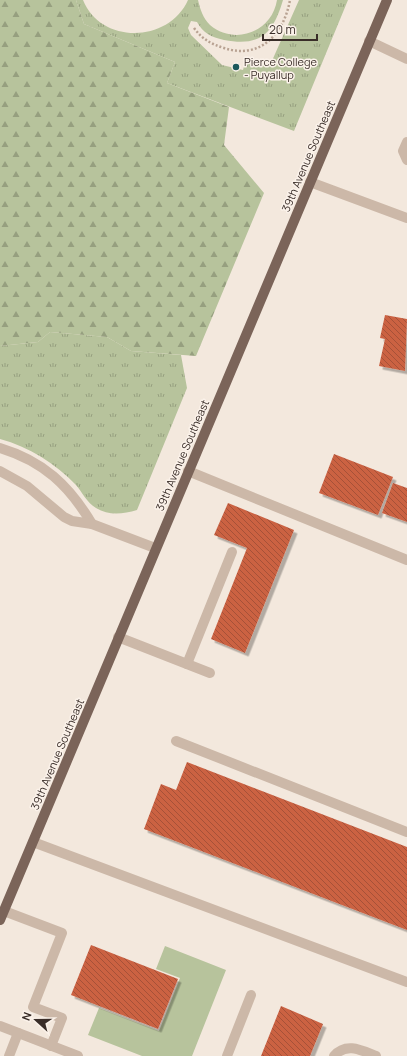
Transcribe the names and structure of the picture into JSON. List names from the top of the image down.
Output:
{
  "streets": {
    "main road": ["39th Avenue Southeast"]
  },
  "places": ["Pierce College - Puyallup"],
  "scale_bar": "20 m",
  "north": "left"
}
